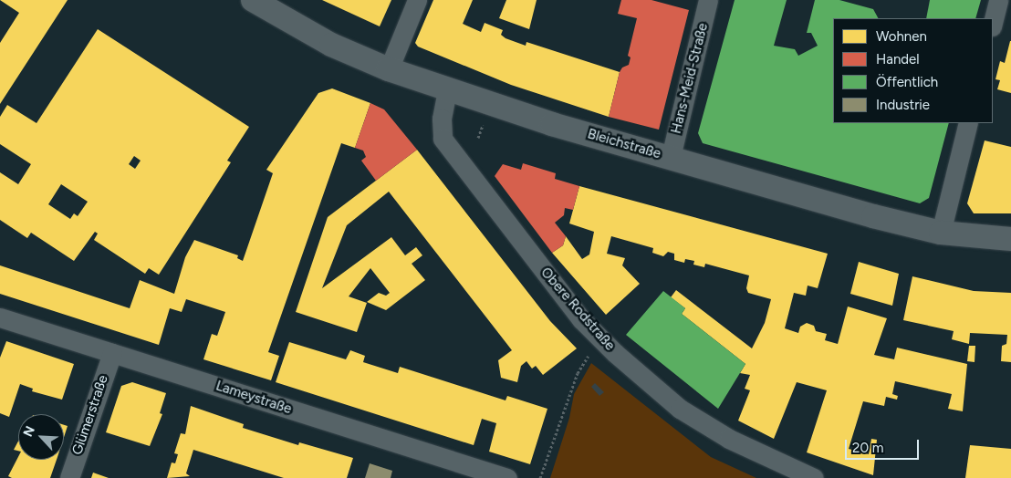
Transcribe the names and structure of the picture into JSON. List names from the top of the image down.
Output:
{
  "streets": {
    "street": [
      "Hans-Meid-Straße",
      "Bleichstraße",
      "Obere Rodstraße",
      "Lameystraße",
      "Glümerstraße"
    ]
  },
  "crossings": [
    ["Hans-Meid-Straße", "Bleichstraße"],
    ["Bleichstraße", "Obere Rodstraße"],
    ["Lameystraße", "Glümerstraße"]
  ],
  "legend": [
    "Wohnen",
    "Handel",
    "Öffentlich",
    "Industrie"
  ],
  "scale_bar": "20 m",
  "north": "top left"
}
